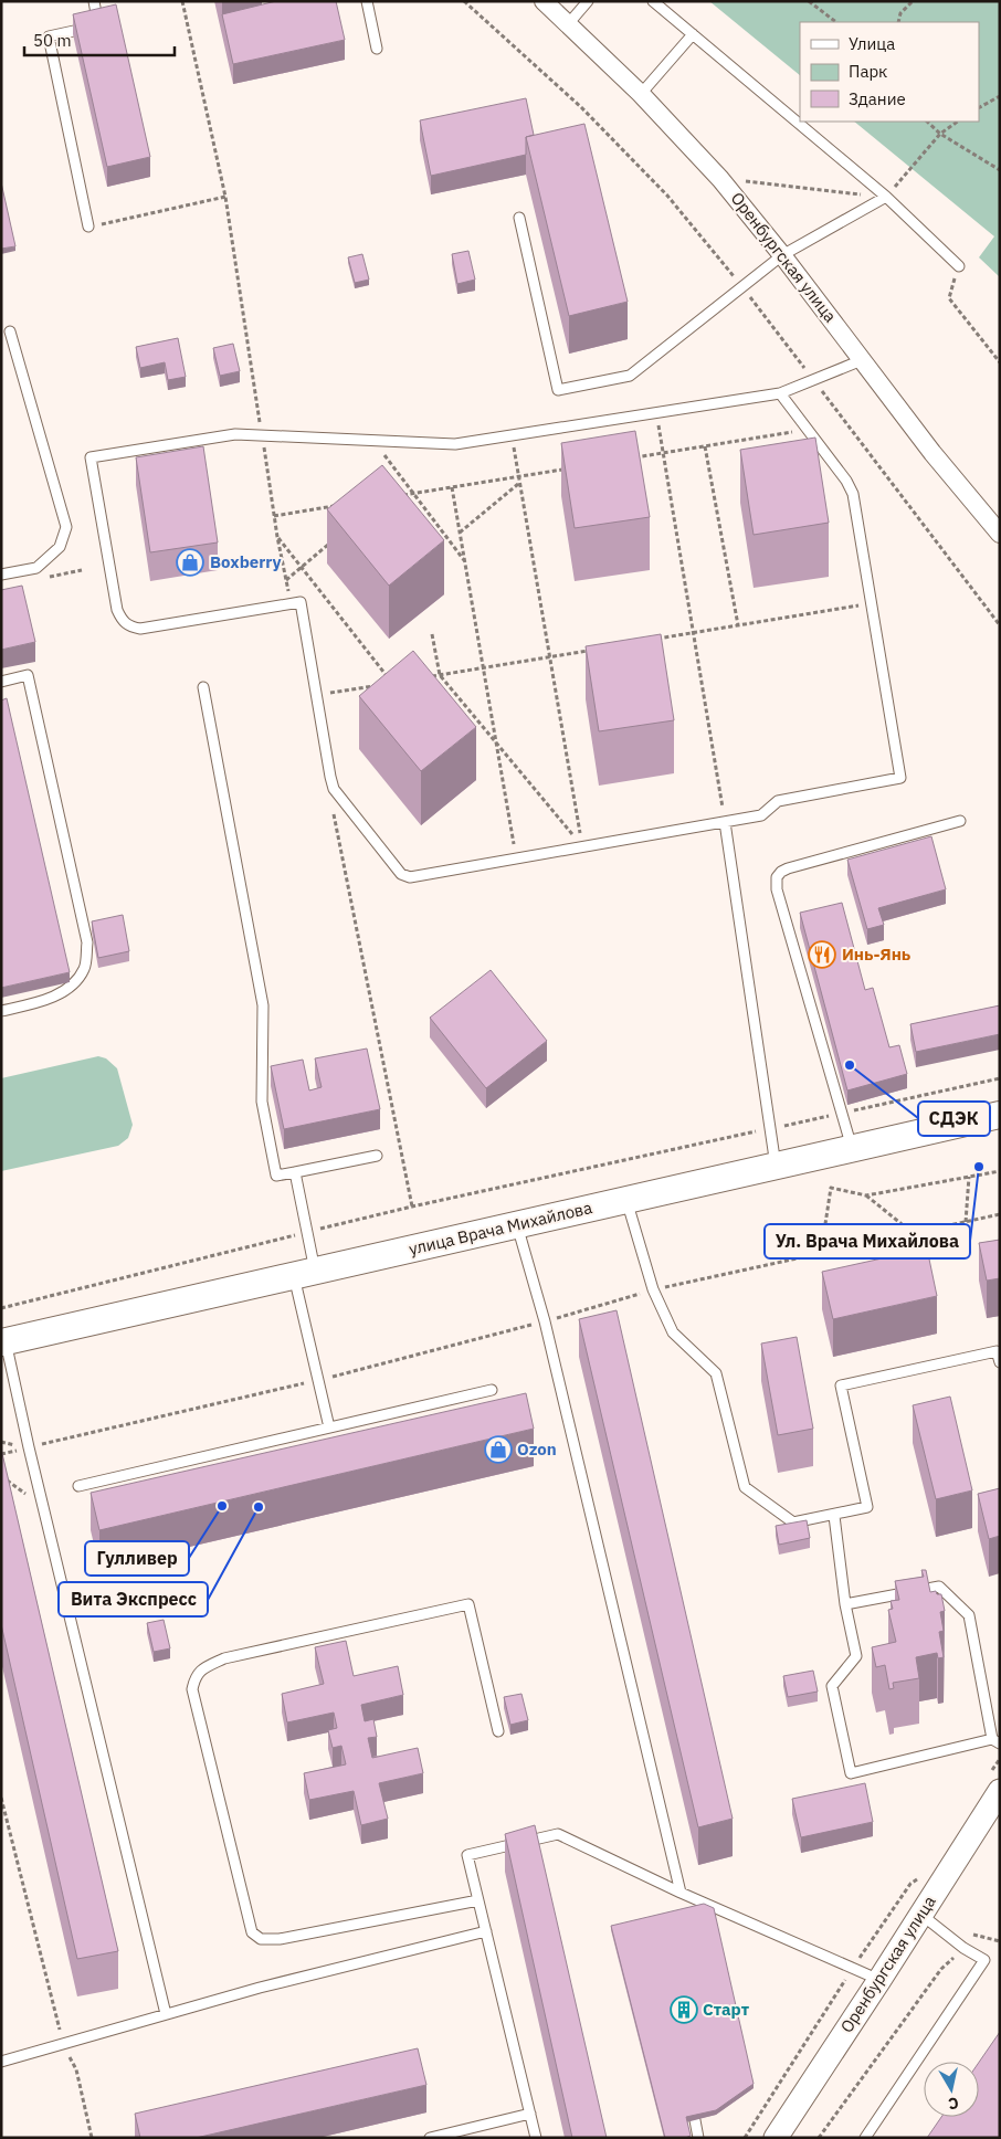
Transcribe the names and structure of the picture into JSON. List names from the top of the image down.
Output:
{
  "streets": {
    "main road": ["улица Врача Михайлова"],
    "street": ["Оренбургская улица"]
  },
  "places": {
    "shop": ["Boxberry", "Ozon"],
    "restaurant": ["Инь-Янь"],
    "other": [
      "СДЭК",
      "Ул. Врача Михайлова",
      "Гулливер",
      "Вита Экспресс"
    ],
    "building": ["Старт"]
  },
  "legend": ["Улица", "Парк", "Здание"],
  "scale_bar": "50 m",
  "north": "bottom"
}
